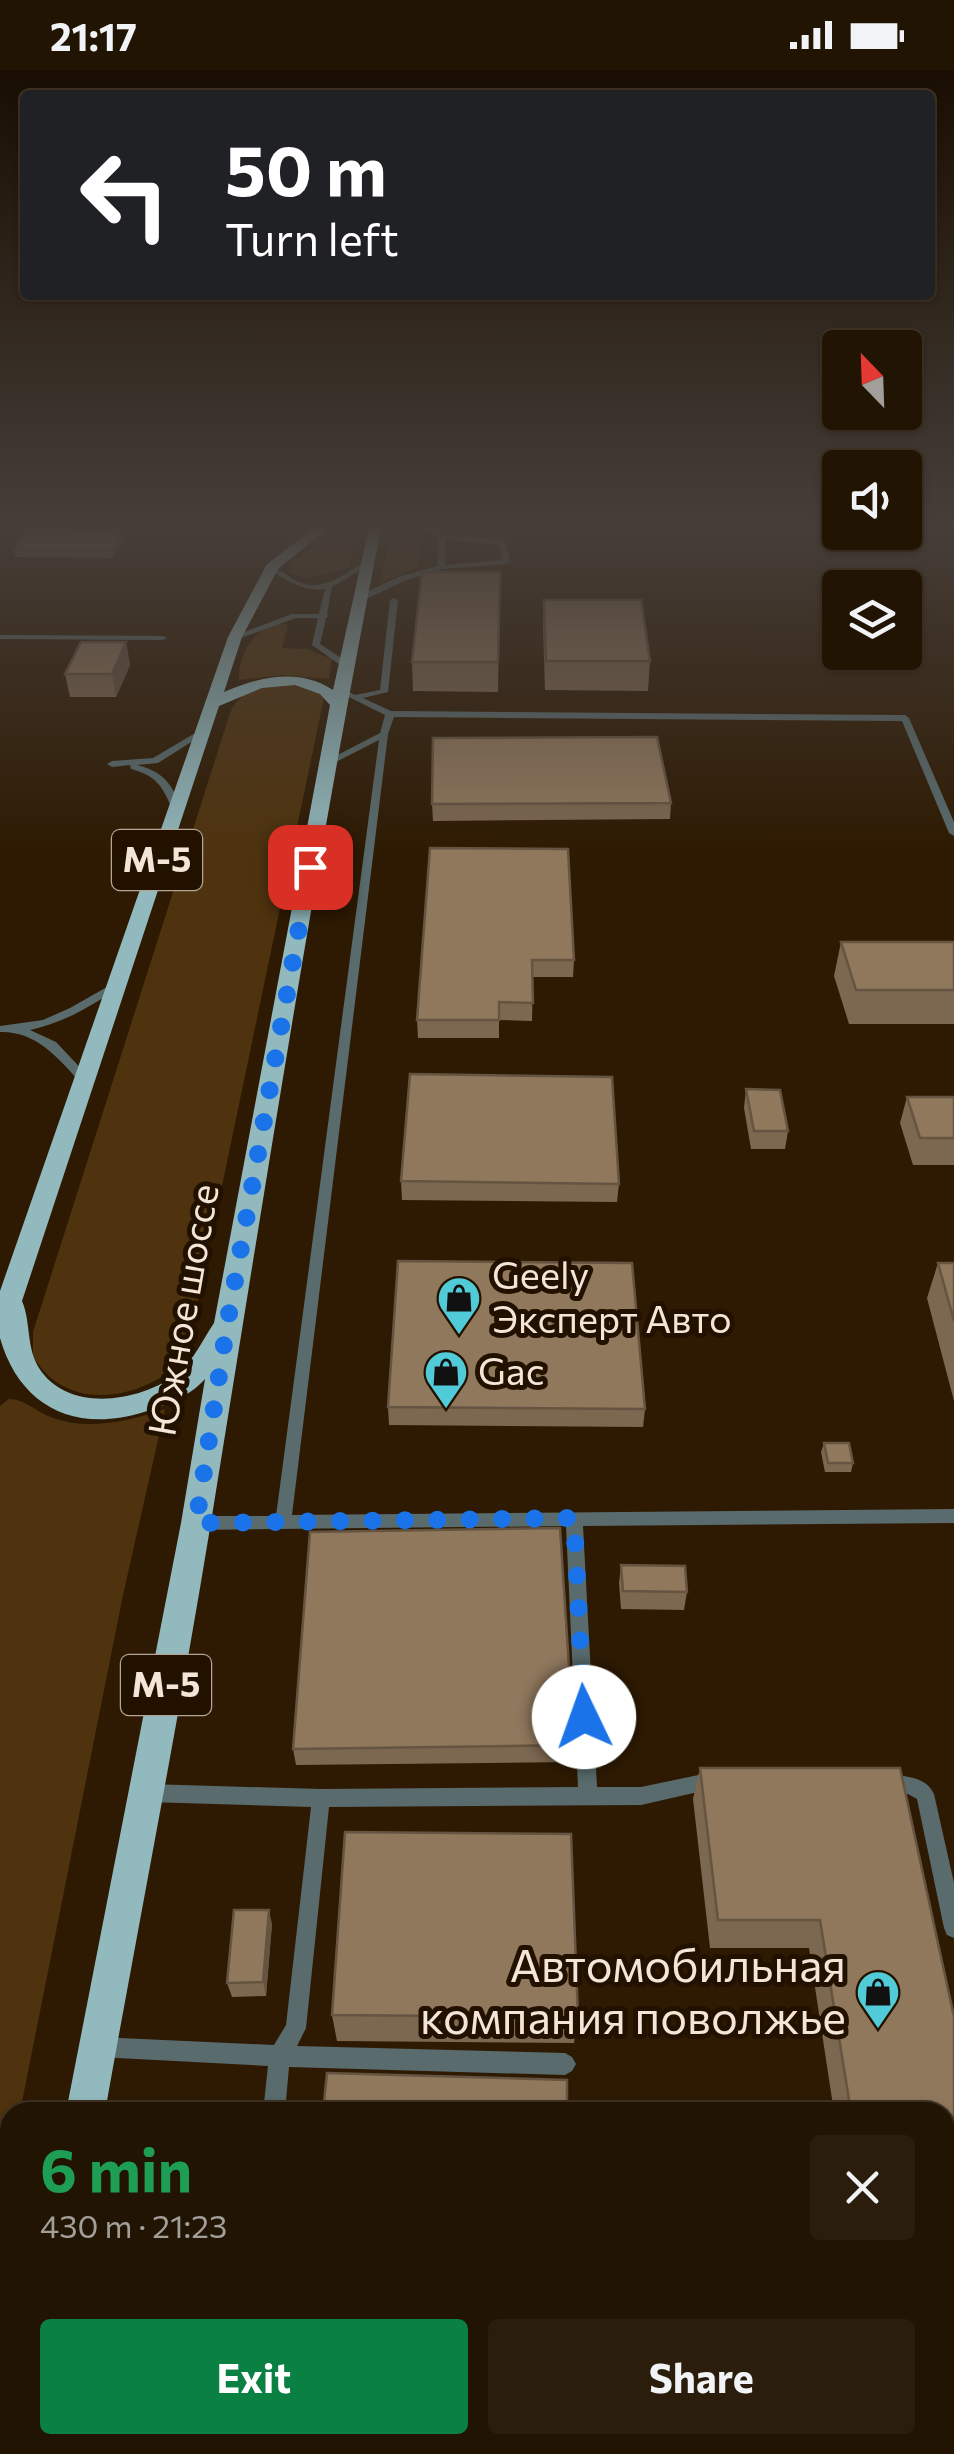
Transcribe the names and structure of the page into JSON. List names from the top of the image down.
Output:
{
  "streets": {
    "main road": ["М-5", "Южное шоссе"]
  },
  "places": {
    "shop": ["Geely Эксперт Авто", "Gac", "Автомобильная компания поволжье"]
  },
  "north": "top left",
  "page": {
    "status": "21:17",
    "turn": ["50 m", "Turn left"],
    "heading": ["6 min", "430 m · 21:23"],
    "buttons": ["Exit", "Share"]
  }
}
